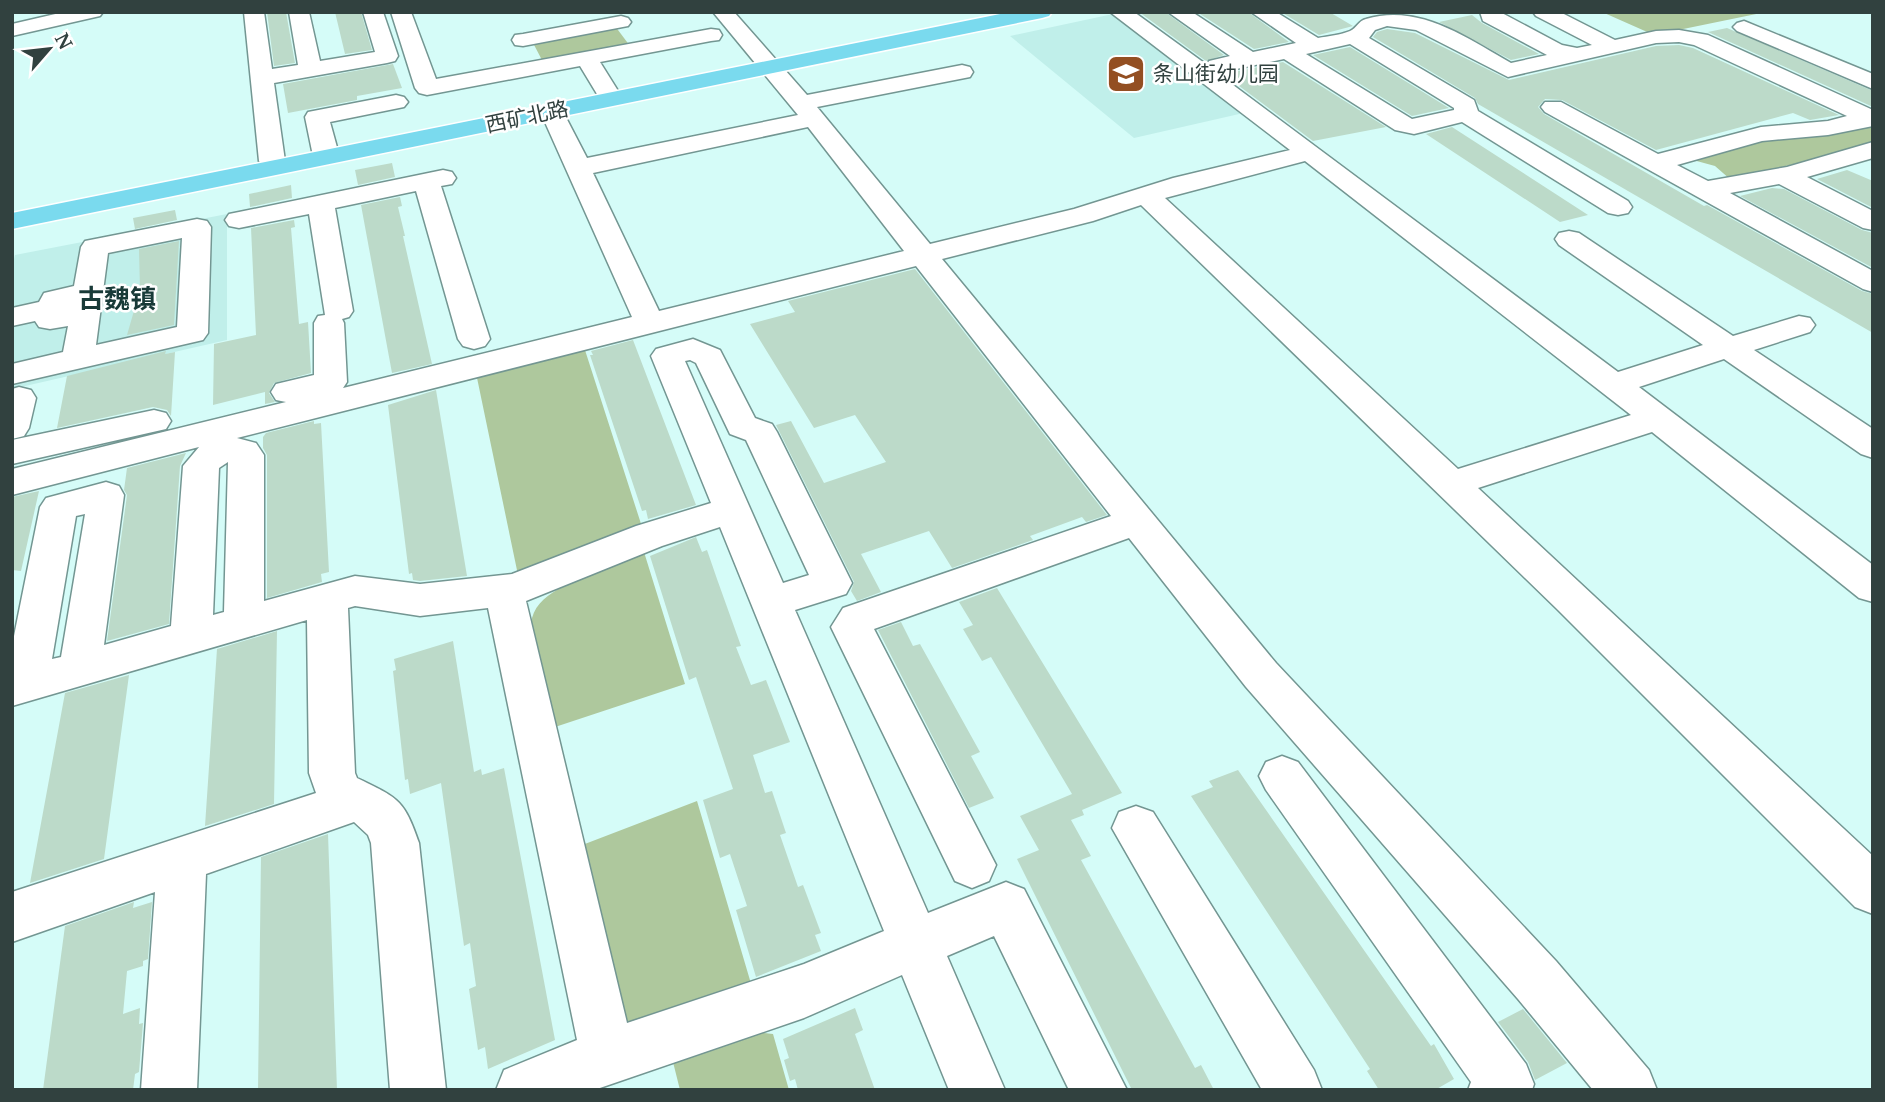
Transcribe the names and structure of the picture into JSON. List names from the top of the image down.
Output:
{
  "streets": {
    "main road": ["西矿北路"]
  },
  "districts": ["古魏镇"],
  "places": {
    "school or university": ["条山街幼儿园"]
  },
  "north": "top right"
}
